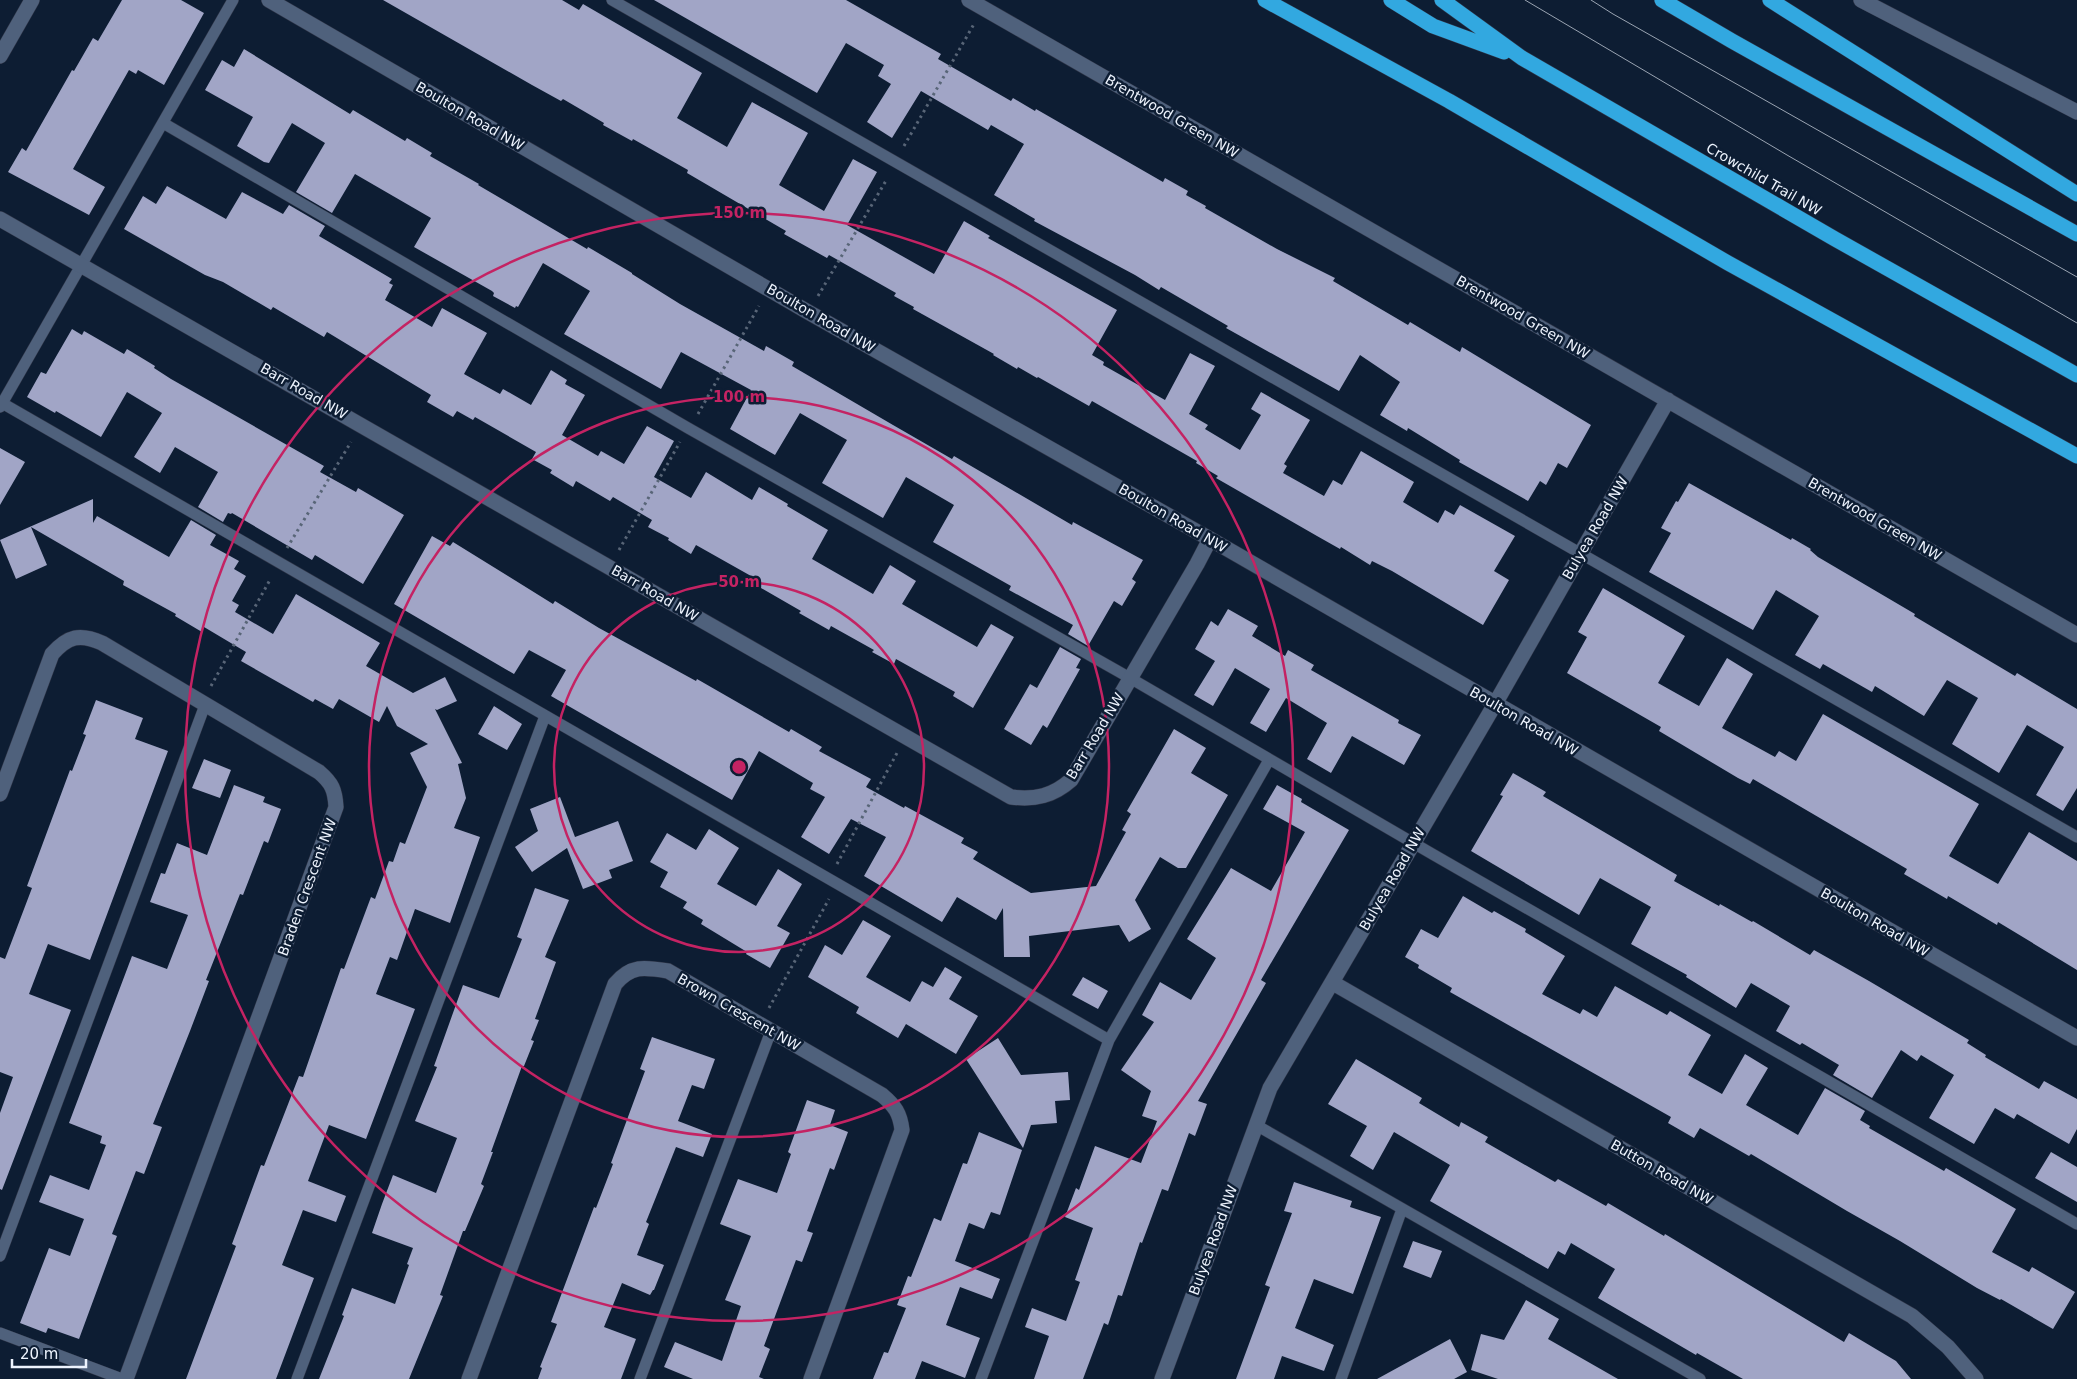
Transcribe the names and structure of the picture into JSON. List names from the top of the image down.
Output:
{
  "streets": {
    "highway": ["Crowchild Trail NW"],
    "street": [
      "Boulton Road NW",
      "Brentwood Green NW",
      "Barr Road NW",
      "Bulyea Road NW",
      "Braden Crescent NW",
      "Brown Crescent NW",
      "Button Road NW"
    ]
  },
  "crossings": [
    ["Boulton Road NW", "Barr Road NW"],
    ["Boulton Road NW", "Bulyea Road NW"],
    ["Brentwood Green NW", "Bulyea Road NW"],
    ["Bulyea Road NW", "Button Road NW"]
  ],
  "scale_bar": "20 m",
  "rings": ["150 m", "100 m", "50 m"]
}
